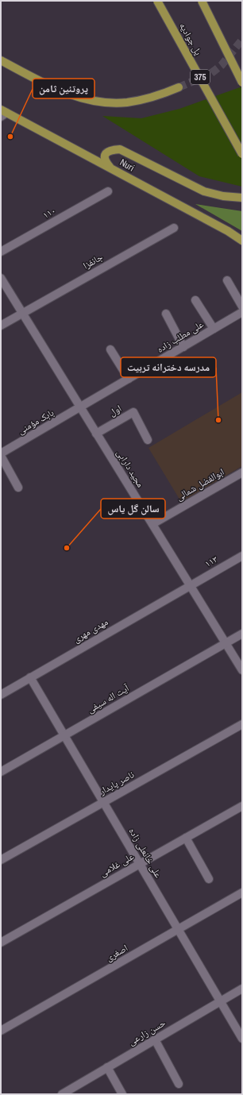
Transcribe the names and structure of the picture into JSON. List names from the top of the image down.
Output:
{
  "streets": {
    "main road": ["پل جوادیه", "375", "Nuri"],
    "street": [
      "۱۱۰",
      "جانفزا",
      "علی مطلب زاده",
      "اول",
      "بابک مؤمنی",
      "مجید دارابی",
      "ابوالفضل شمالی",
      "۱۱۳",
      "مهدی مهری",
      "آیت اله سیفی",
      "ناصر پایدار",
      "علی خانعلی زاده",
      "علی غلامی",
      "اصغری",
      "حسن زارعی"
    ]
  },
  "crossings": [
    ["جانفزا", "مجید دارابی"],
    ["علی مطلب زاده", "بابک مؤمنی"],
    ["علی مطلب زاده", "مجید دارابی"],
    ["اول", "مجید دارابی"],
    ["بابک مؤمنی", "مجید دارابی"],
    ["مجید دارابی", "ابوالفضل شمالی"],
    ["مجید دارابی", "۱۱۳"],
    ["مجید دارابی", "مهدی مهری"],
    ["مجید دارابی", "آیت اله سیفی"],
    ["۱۱۳", "مهدی مهری"],
    ["مهدی مهری", "علی خانعلی زاده"],
    ["آیت اله سیفی", "علی خانعلی زاده"],
    ["ناصر پایدار", "علی خانعلی زاده"],
    ["علی خانعلی زاده", "علی غلامی"],
    ["علی خانعلی زاده", "اصغری"],
    ["علی خانعلی زاده", "حسن زارعی"]
  ],
  "places": ["پروتئین ثامن", "مدرسه دخترانه تربیت", "سالن گل یاس"]
}
